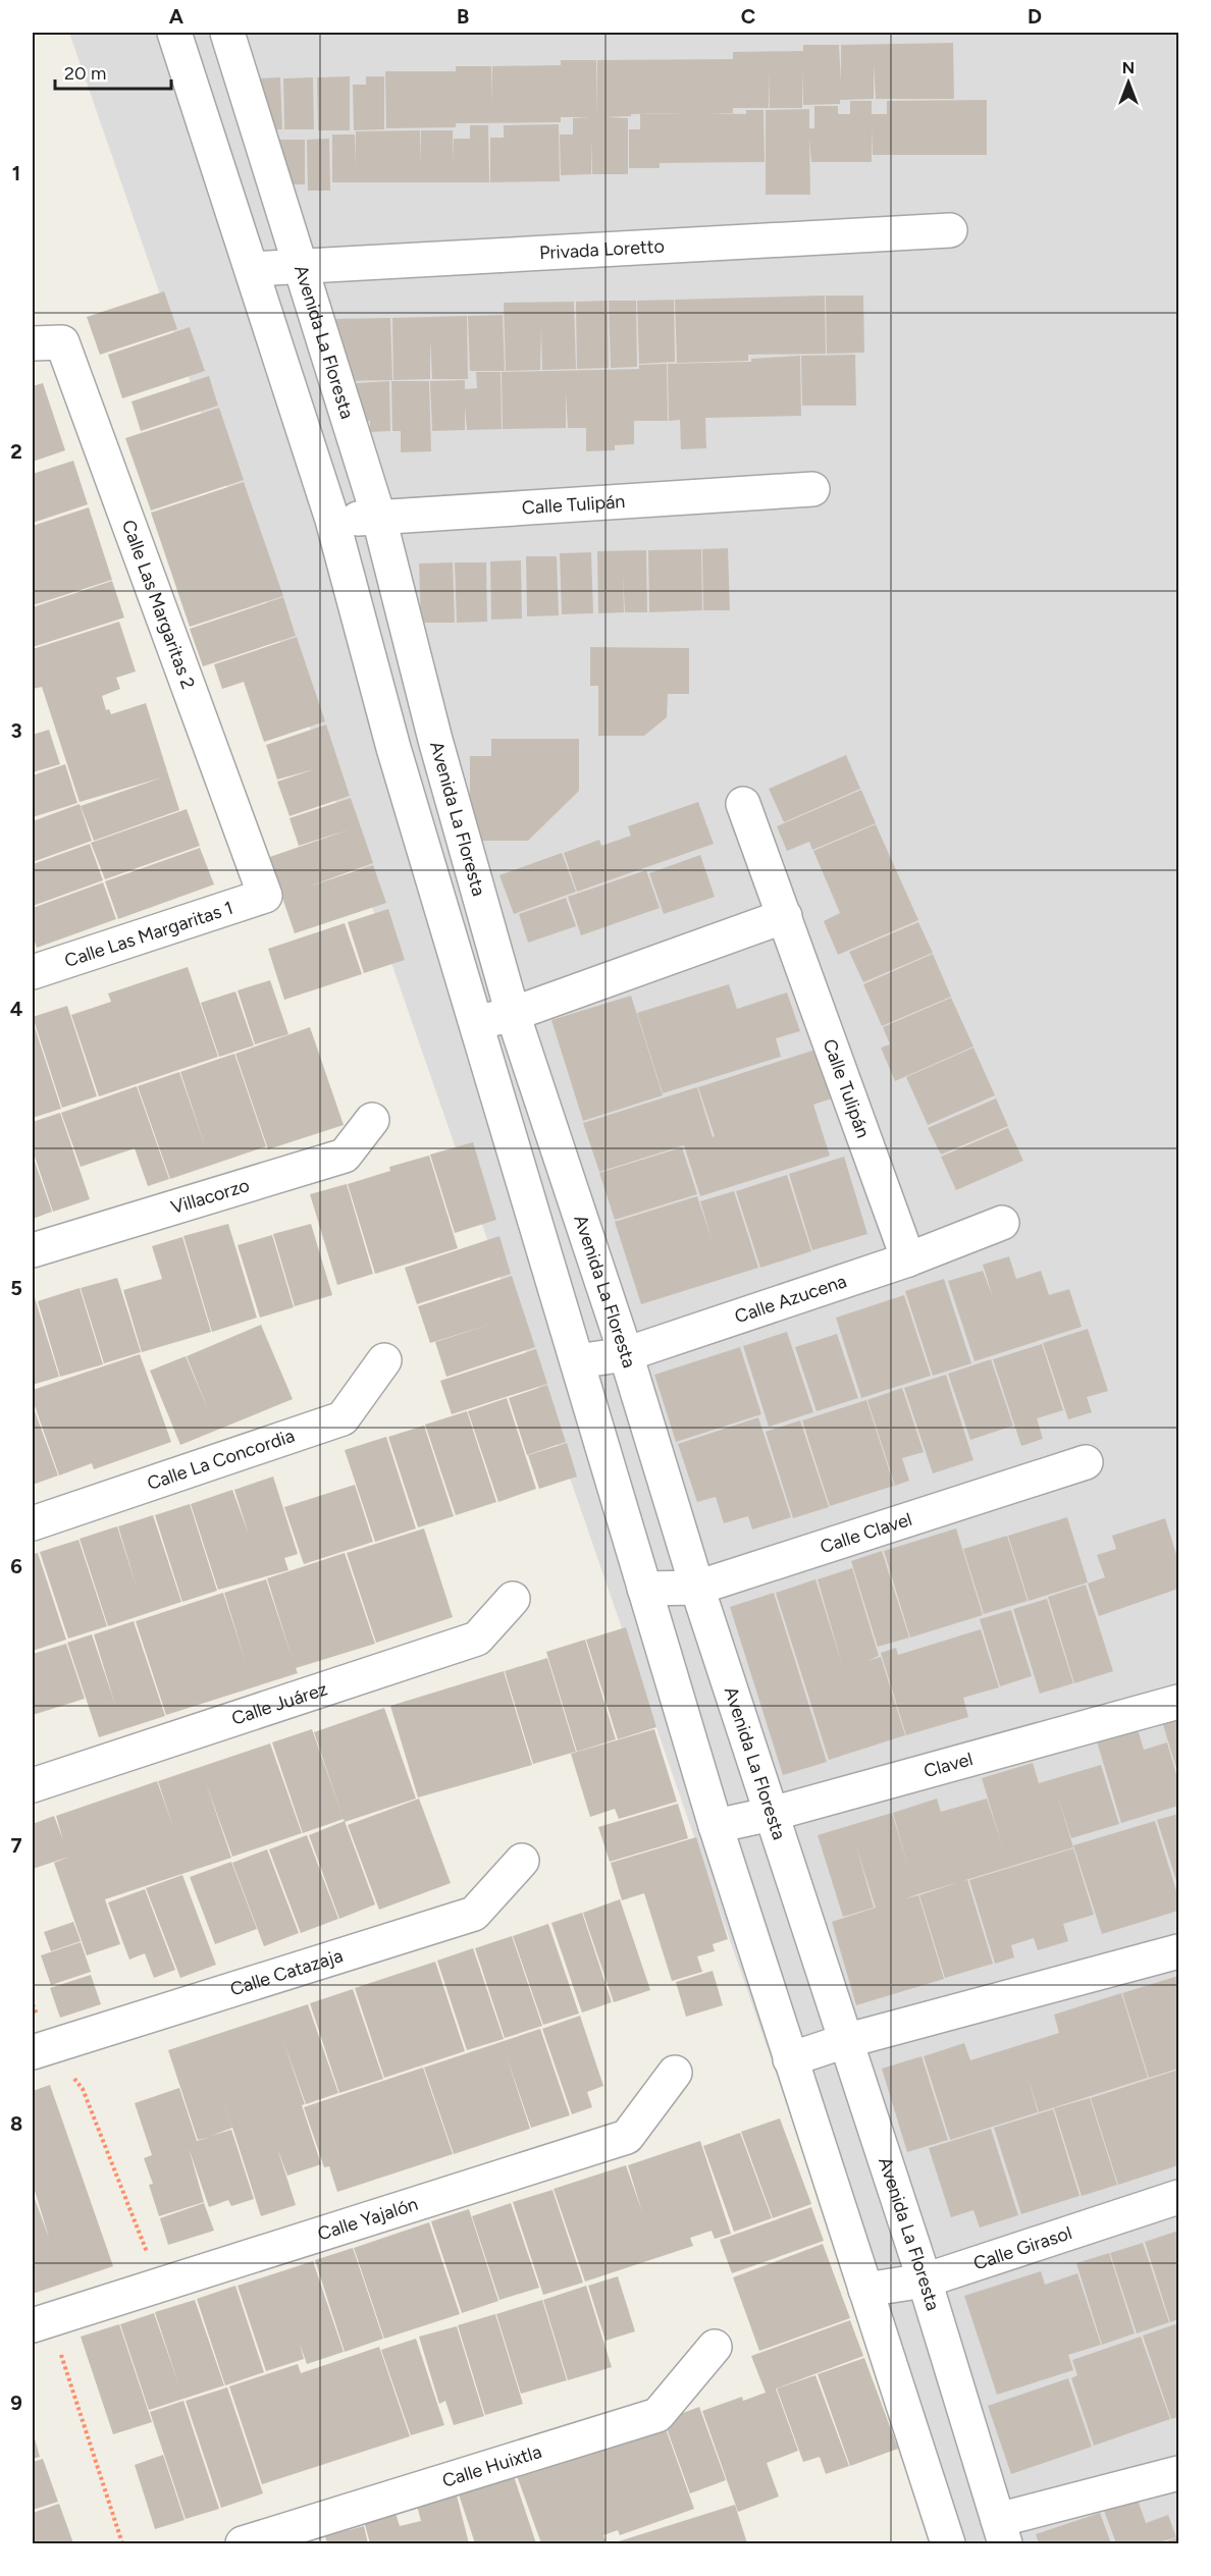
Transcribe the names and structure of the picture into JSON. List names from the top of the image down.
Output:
{
  "streets": {
    "street": [
      "Privada Loretto",
      "Avenida La Floresta",
      "Calle Tulipán",
      "Calle Las Margaritas 2",
      "Calle Las Margaritas 1",
      "Villacorzo",
      "Calle Azucena",
      "Calle La Concordia",
      "Calle Clavel",
      "Calle Juárez",
      "Clavel",
      "Calle Catazaja",
      "Calle Yajalón",
      "Calle Girasol",
      "Calle Huixtla"
    ]
  },
  "crossings": [
    ["Privada Loretto", "Avenida La Floresta"],
    ["Avenida La Floresta", "Calle Tulipán"],
    ["Avenida La Floresta", "Calle Azucena"],
    ["Avenida La Floresta", "Calle Clavel"],
    ["Avenida La Floresta", "Clavel"],
    ["Avenida La Floresta", "Calle Girasol"],
    ["Calle Tulipán", "Calle Azucena"],
    ["Calle Las Margaritas 2", "Calle Las Margaritas 1"]
  ],
  "scale_bar": "20 m",
  "north": "top",
  "grid": {
    "columns": [
      "A",
      "B",
      "C",
      "D"
    ],
    "rows": [
      "1",
      "2",
      "3",
      "4",
      "5",
      "6",
      "7",
      "8",
      "9"
    ]
  }
}
